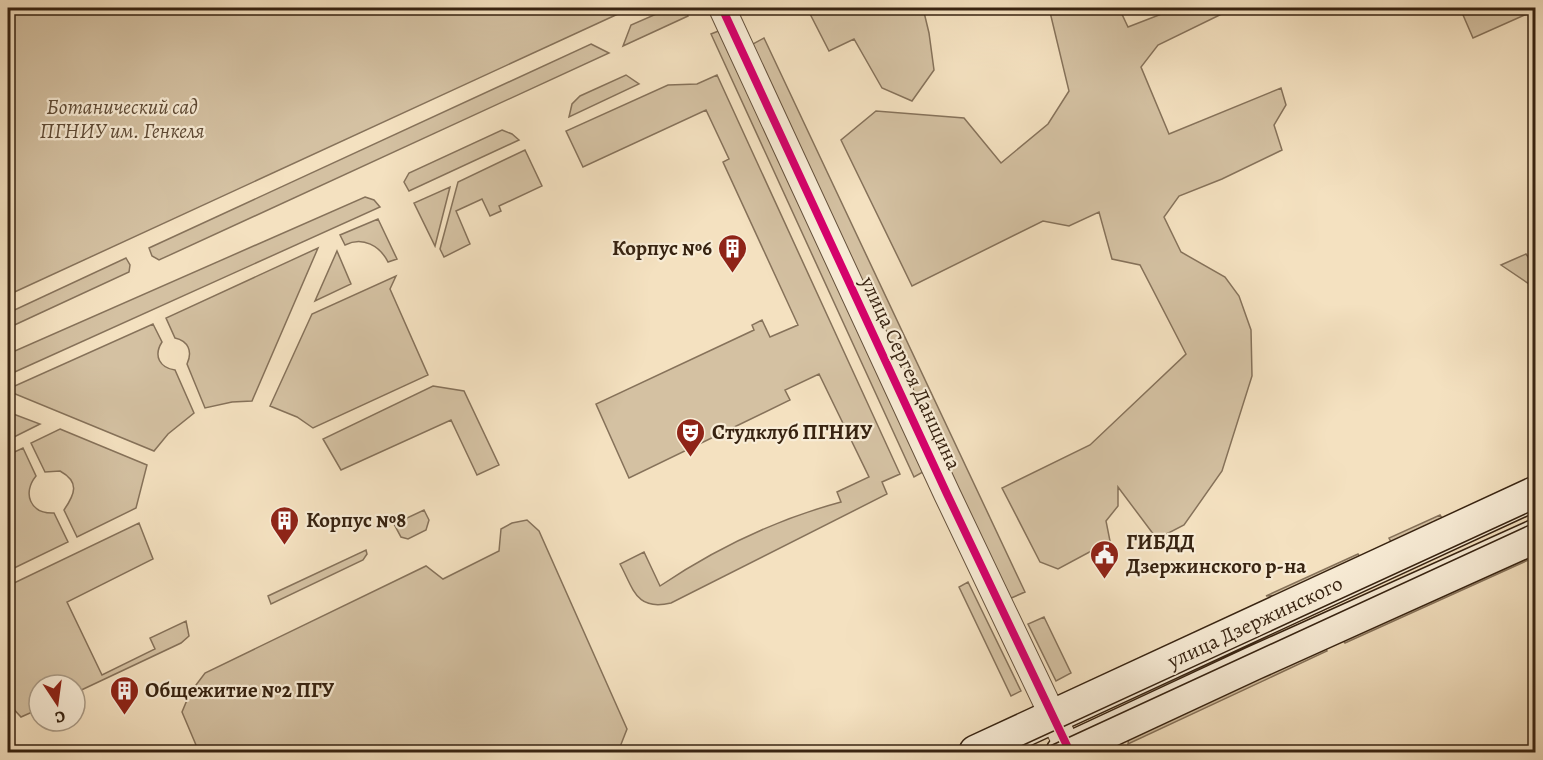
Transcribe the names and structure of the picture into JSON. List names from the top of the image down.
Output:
{
  "streets": {
    "main road": ["улица Дзержинского"],
    "street": ["улица Сергея Данщина"]
  },
  "crossings": [
    ["улица Сергея Данщина", "улица Дзержинского"]
  ],
  "parks": ["Ботанический сад ПГНИУ им. Генкеля"],
  "places": {
    "building": ["Корпус №6", "Корпус №8", "Общежитие №2 ПГУ"],
    "theatre": ["Студклуб ПГНИУ"],
    "public building": ["ГИБДД Дзержинского р-на"]
  },
  "north": "bottom"
}
